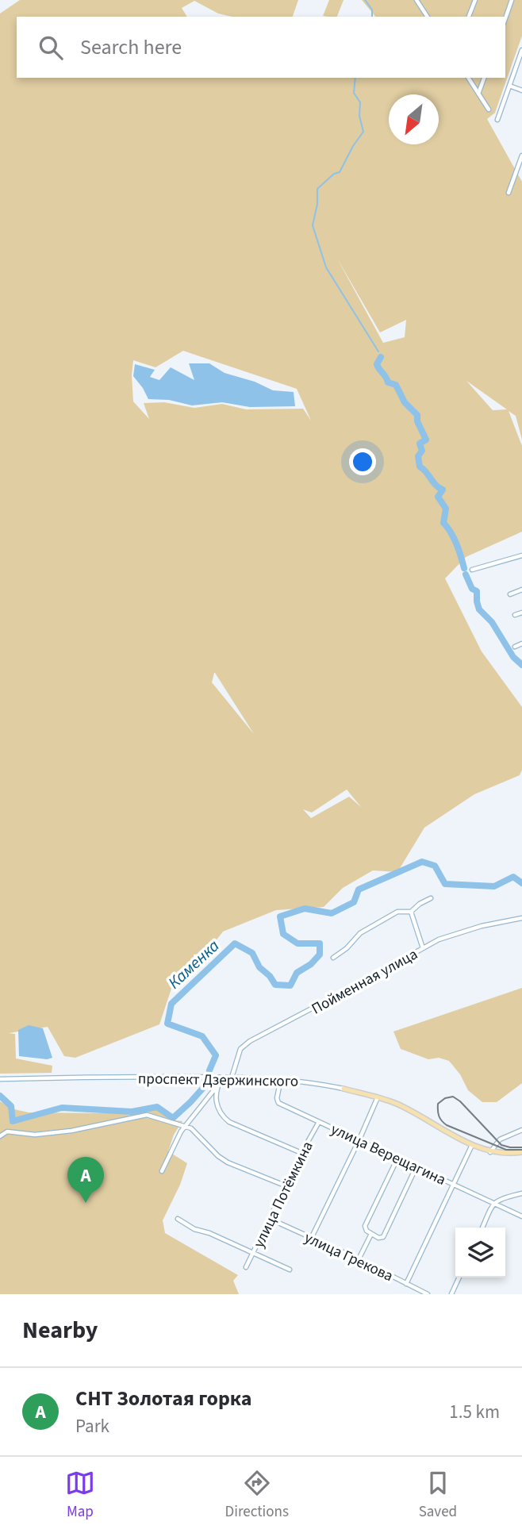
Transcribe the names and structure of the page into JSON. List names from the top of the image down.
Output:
{
  "streets": {
    "main road": ["проспект Дзержинского"],
    "street": [
      "Пойменная улица",
      "улица Верещагина",
      "улица Потёмкина",
      "улица Грекова"
    ]
  },
  "crossings": [
    ["Пойменная улица", "проспект Дзержинского"],
    ["проспект Дзержинского", "улица Верещагина"],
    ["улица Верещагина", "улица Потёмкина"],
    ["улица Потёмкина", "улица Грекова"]
  ],
  "water": ["Каменка"],
  "north": "bottom left",
  "page": {
    "search": "Search here",
    "pins": "A",
    "heading": "Nearby",
    "list": [
      {
        "mark": "A",
        "name": "СНТ Золотая горка",
        "note": "Park",
        "value": "1.5 km"
      }
    ],
    "nav": ["Map", "Directions", "Saved"]
  }
}
